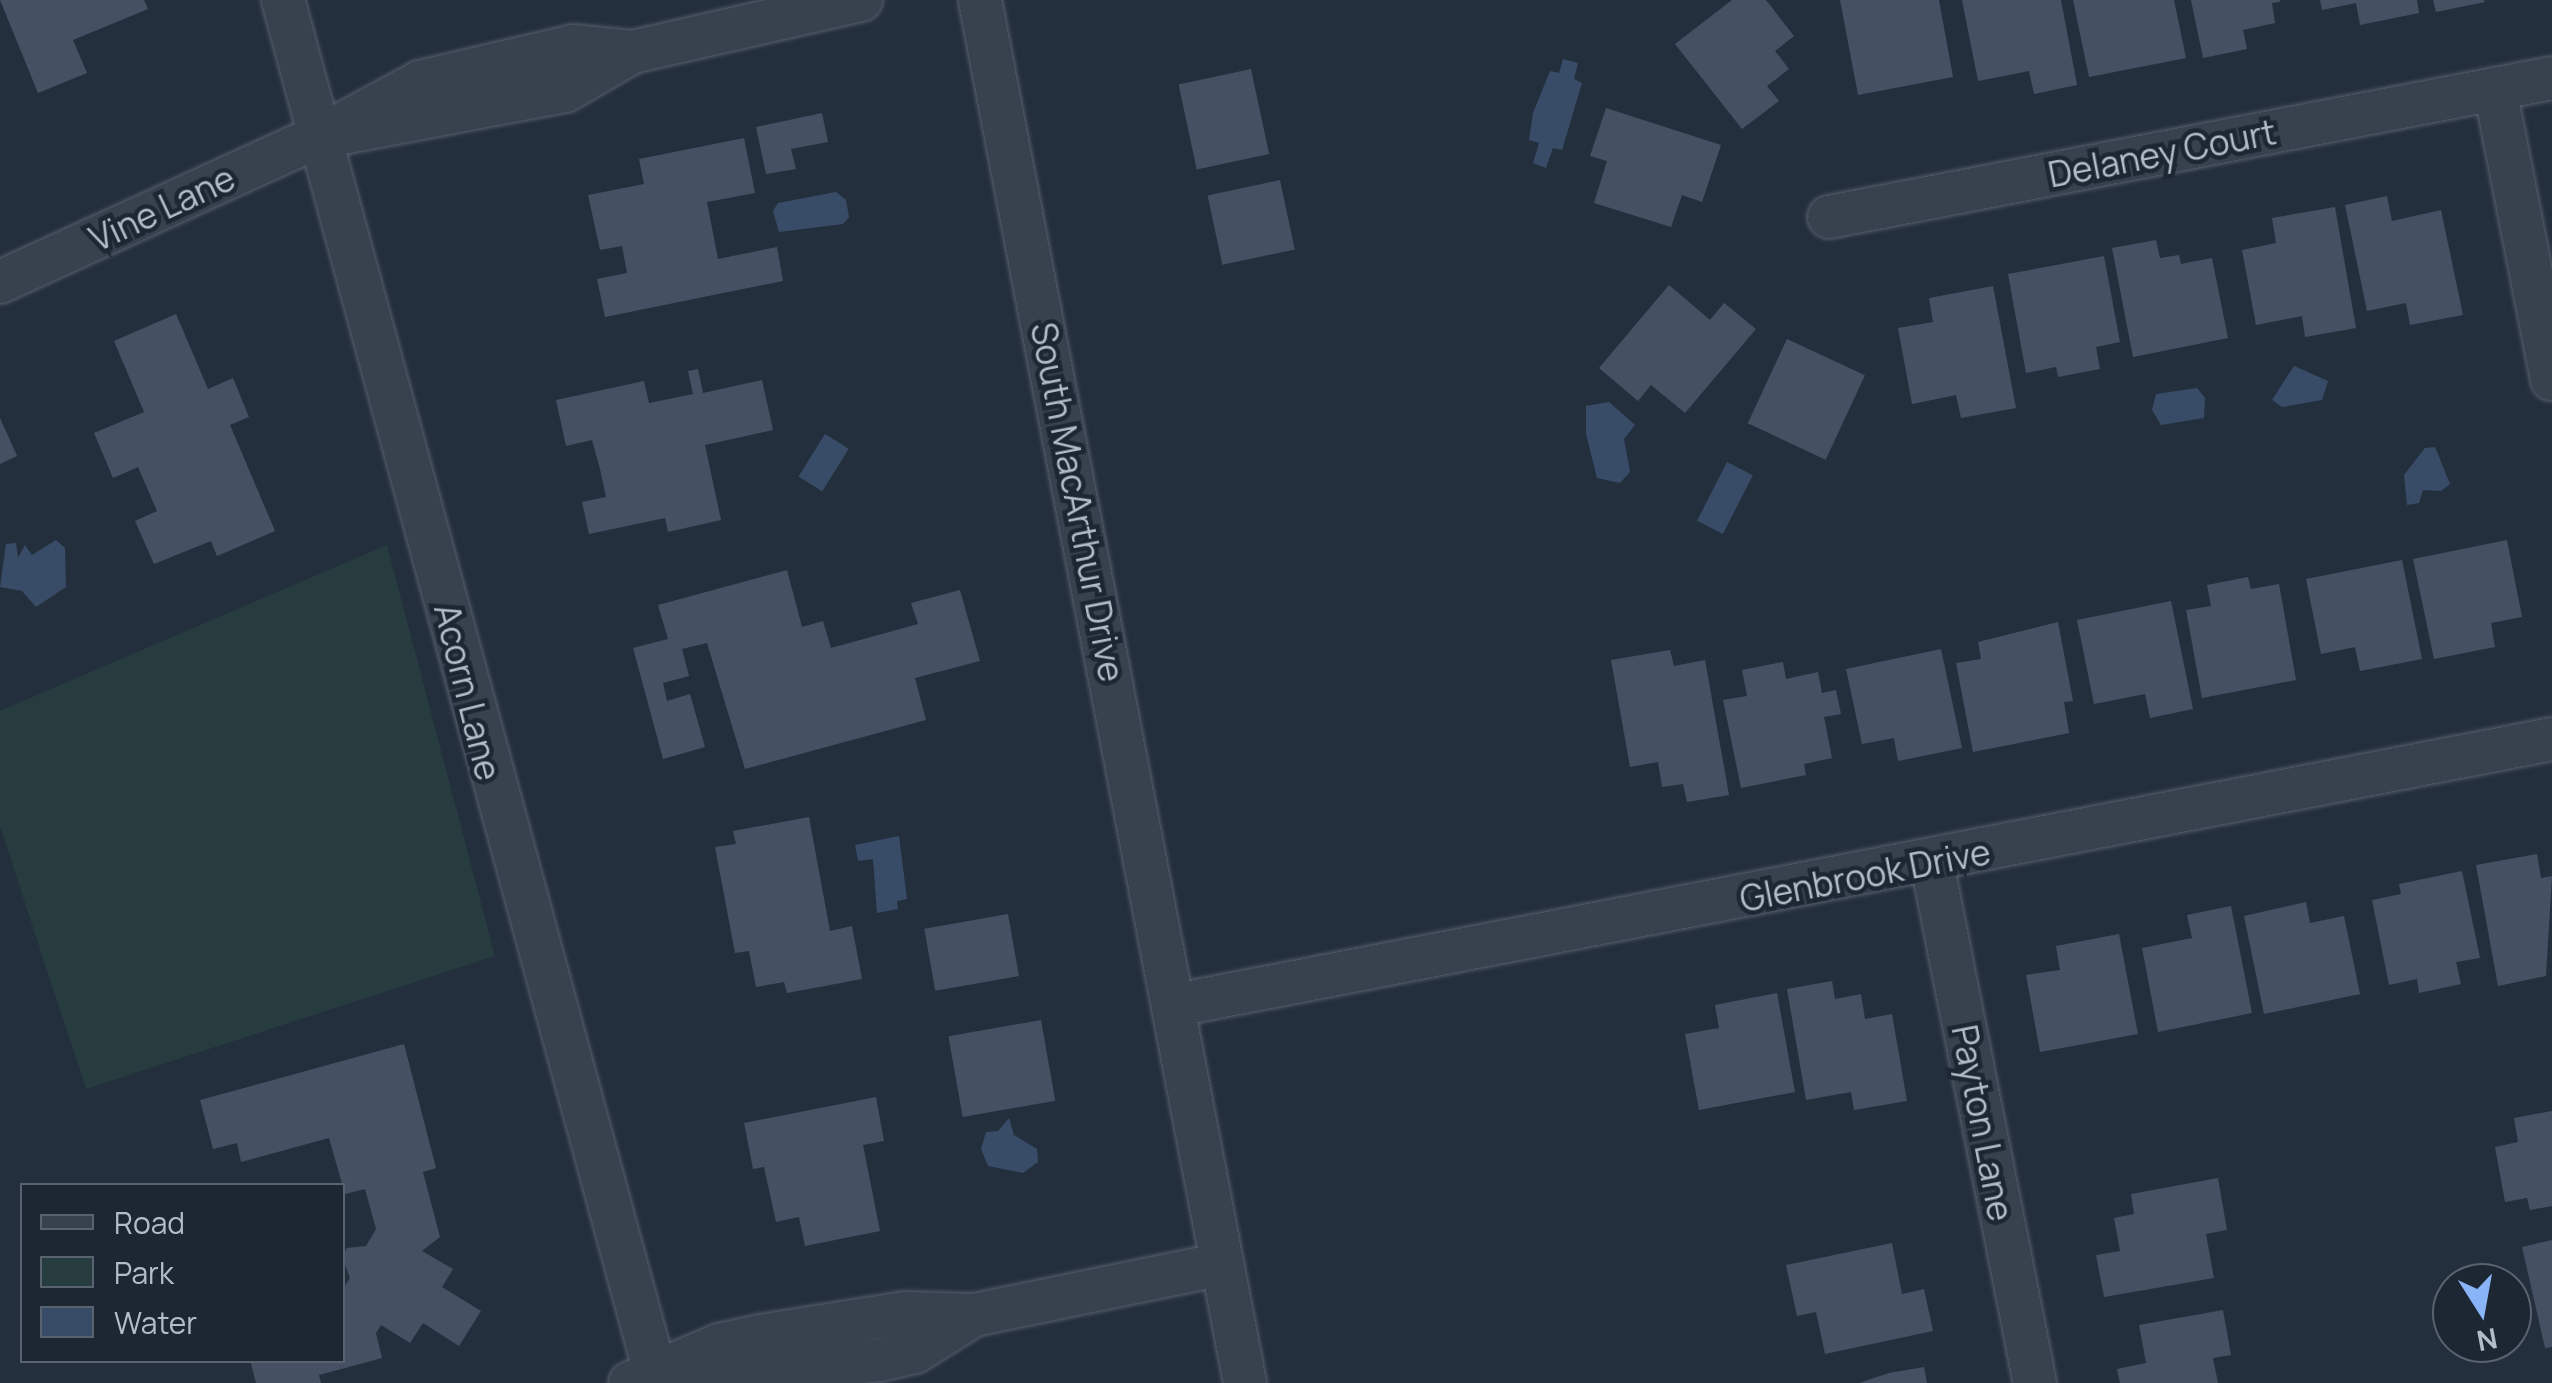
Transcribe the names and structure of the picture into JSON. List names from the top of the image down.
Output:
{
  "streets": {
    "street": [
      "Delaney Court",
      "Vine Lane",
      "South MacArthur Drive",
      "Acorn Lane",
      "Glenbrook Drive",
      "Payton Lane"
    ]
  },
  "crossings": [
    ["Vine Lane", "Acorn Lane"],
    ["South MacArthur Drive", "Glenbrook Drive"],
    ["Glenbrook Drive", "Payton Lane"]
  ],
  "legend": ["Road", "Park", "Water"],
  "north": "bottom"
}
